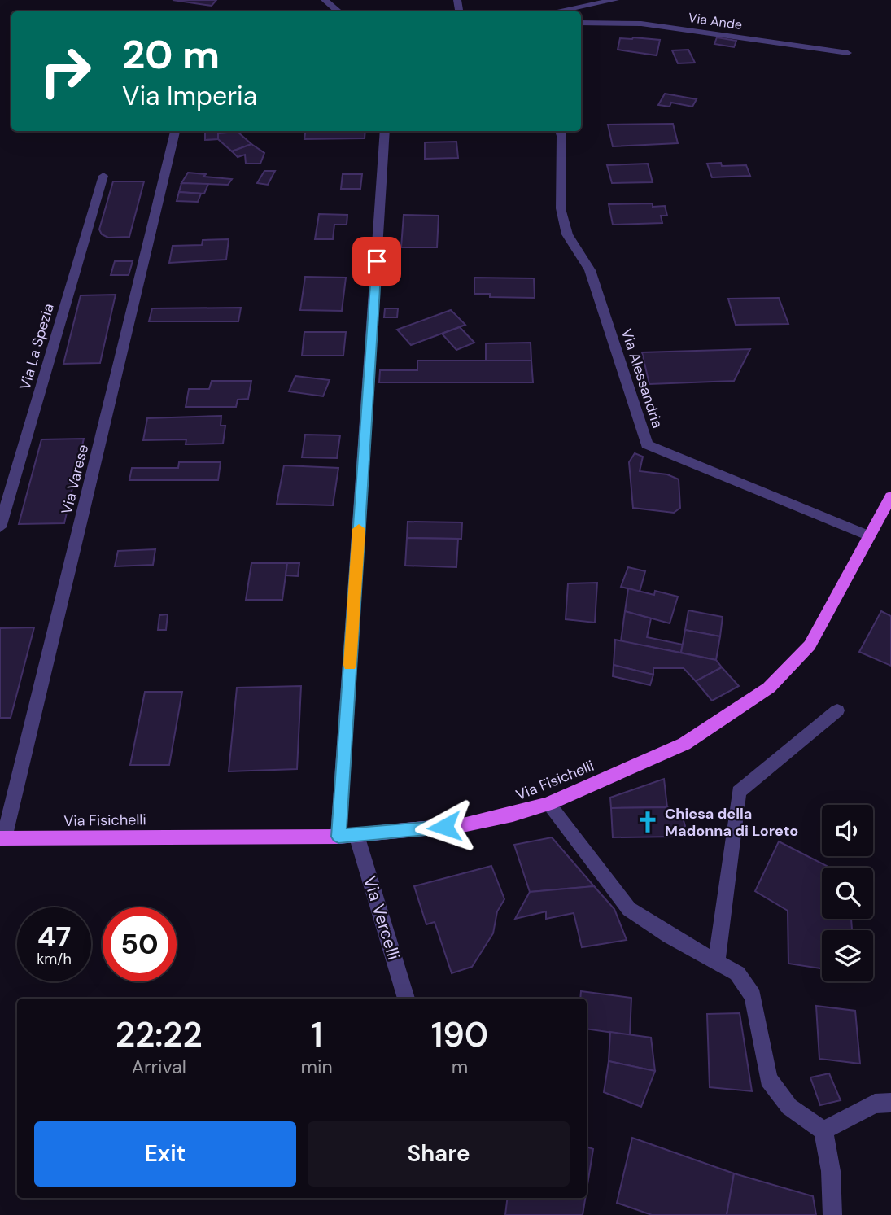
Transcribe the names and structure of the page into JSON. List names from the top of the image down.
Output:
{
  "streets": {
    "main road": ["Via Fisichelli"],
    "street": [
      "Via Ande",
      "Via La Spezia",
      "Via Alessandria",
      "Via Varese",
      "Via Vercelli"
    ]
  },
  "crossings": [
    ["Via Alessandria", "Via Fisichelli"],
    ["Via Varese", "Via Fisichelli"],
    ["Via Fisichelli", "Via Vercelli"]
  ],
  "places": {
    "church": ["Chiesa della Madonna di Loreto"]
  },
  "page": {
    "turn": ["20 m", "Via Imperia"],
    "speed": "47 km/h",
    "limit": "50",
    "eta": [
      "22:22",
      "Arrival",
      "1",
      "min",
      "190",
      "m"
    ],
    "buttons": ["Exit", "Share"]
  }
}
